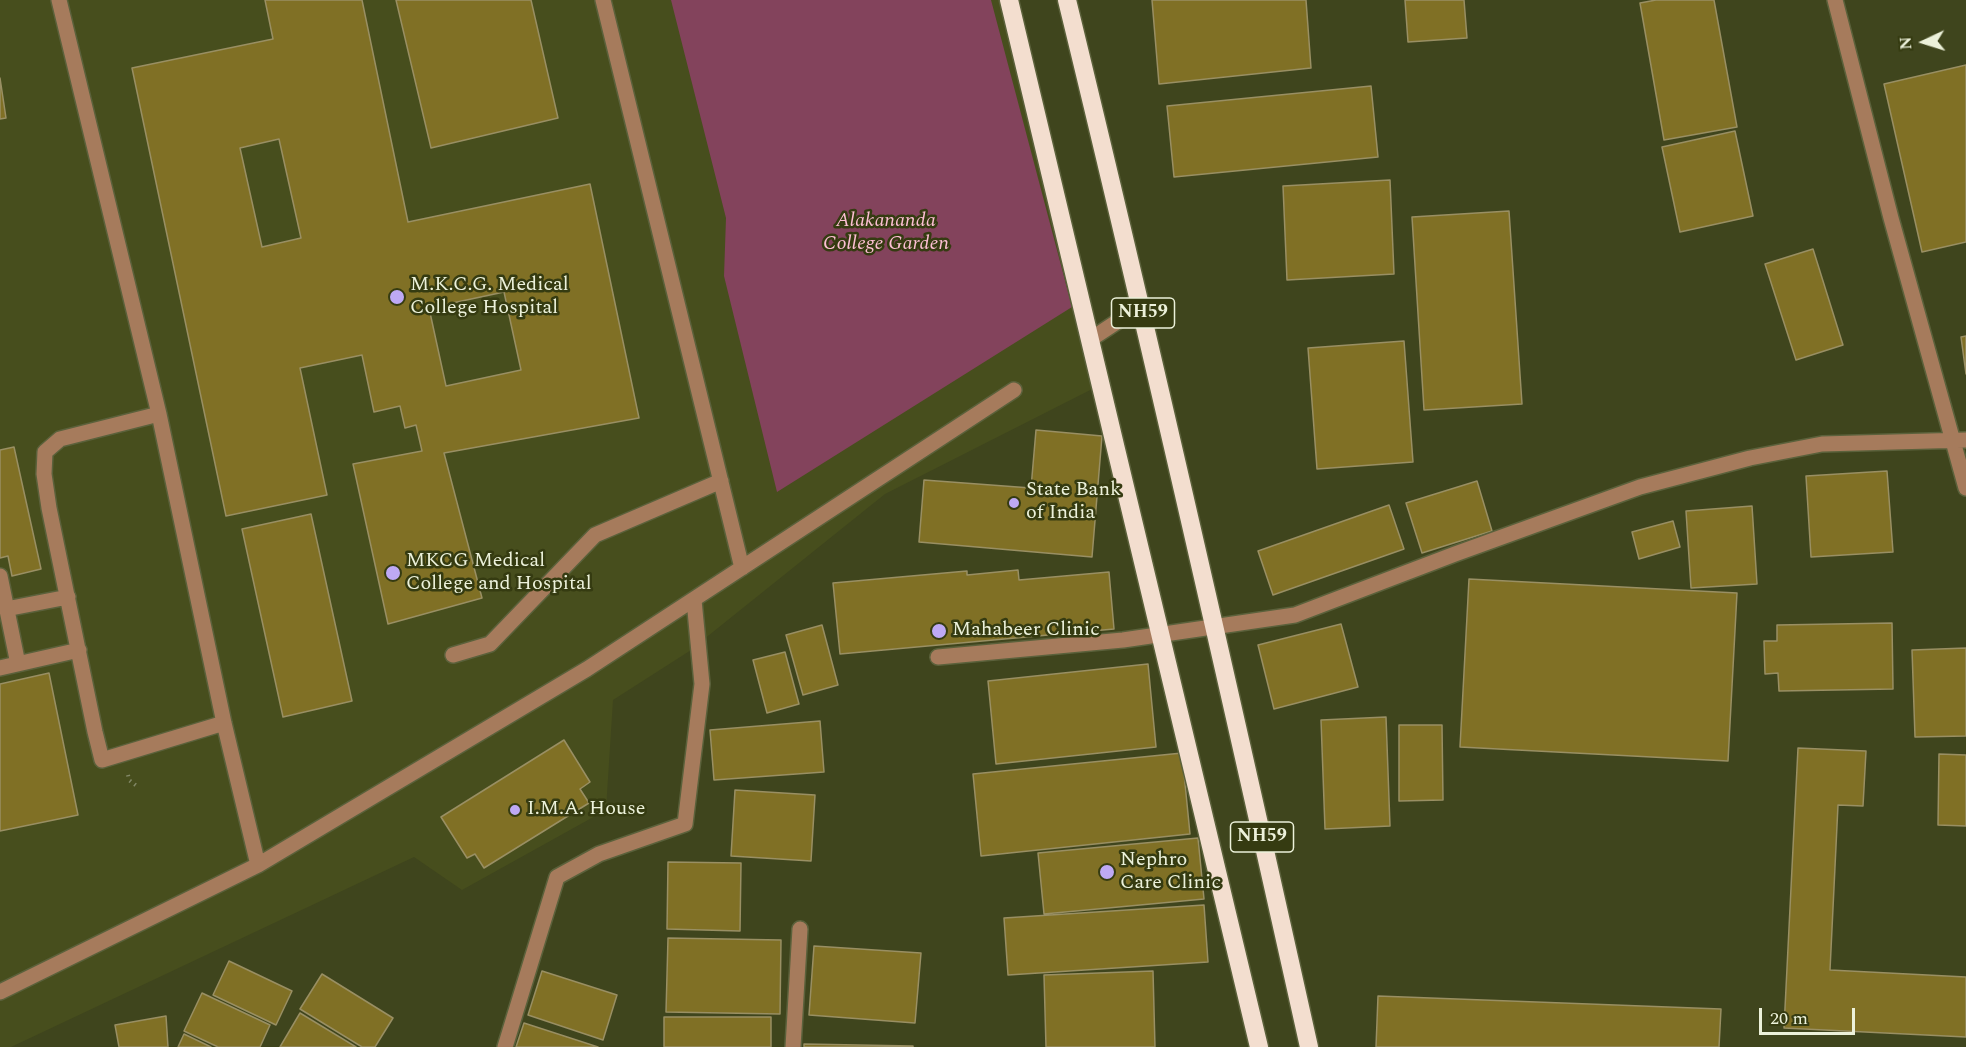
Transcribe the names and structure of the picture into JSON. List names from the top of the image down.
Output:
{
  "streets": {
    "highway": ["NH59"]
  },
  "parks": ["Alakananda College Garden"],
  "places": [
    "M.K.C.G. Medical College Hospital",
    "State Bank of India",
    "MKCG Medical College and Hospital",
    "Mahabeer Clinic",
    "I.M.A. House",
    "Nephro Care Clinic"
  ],
  "scale_bar": "20 m",
  "north": "left"
}
